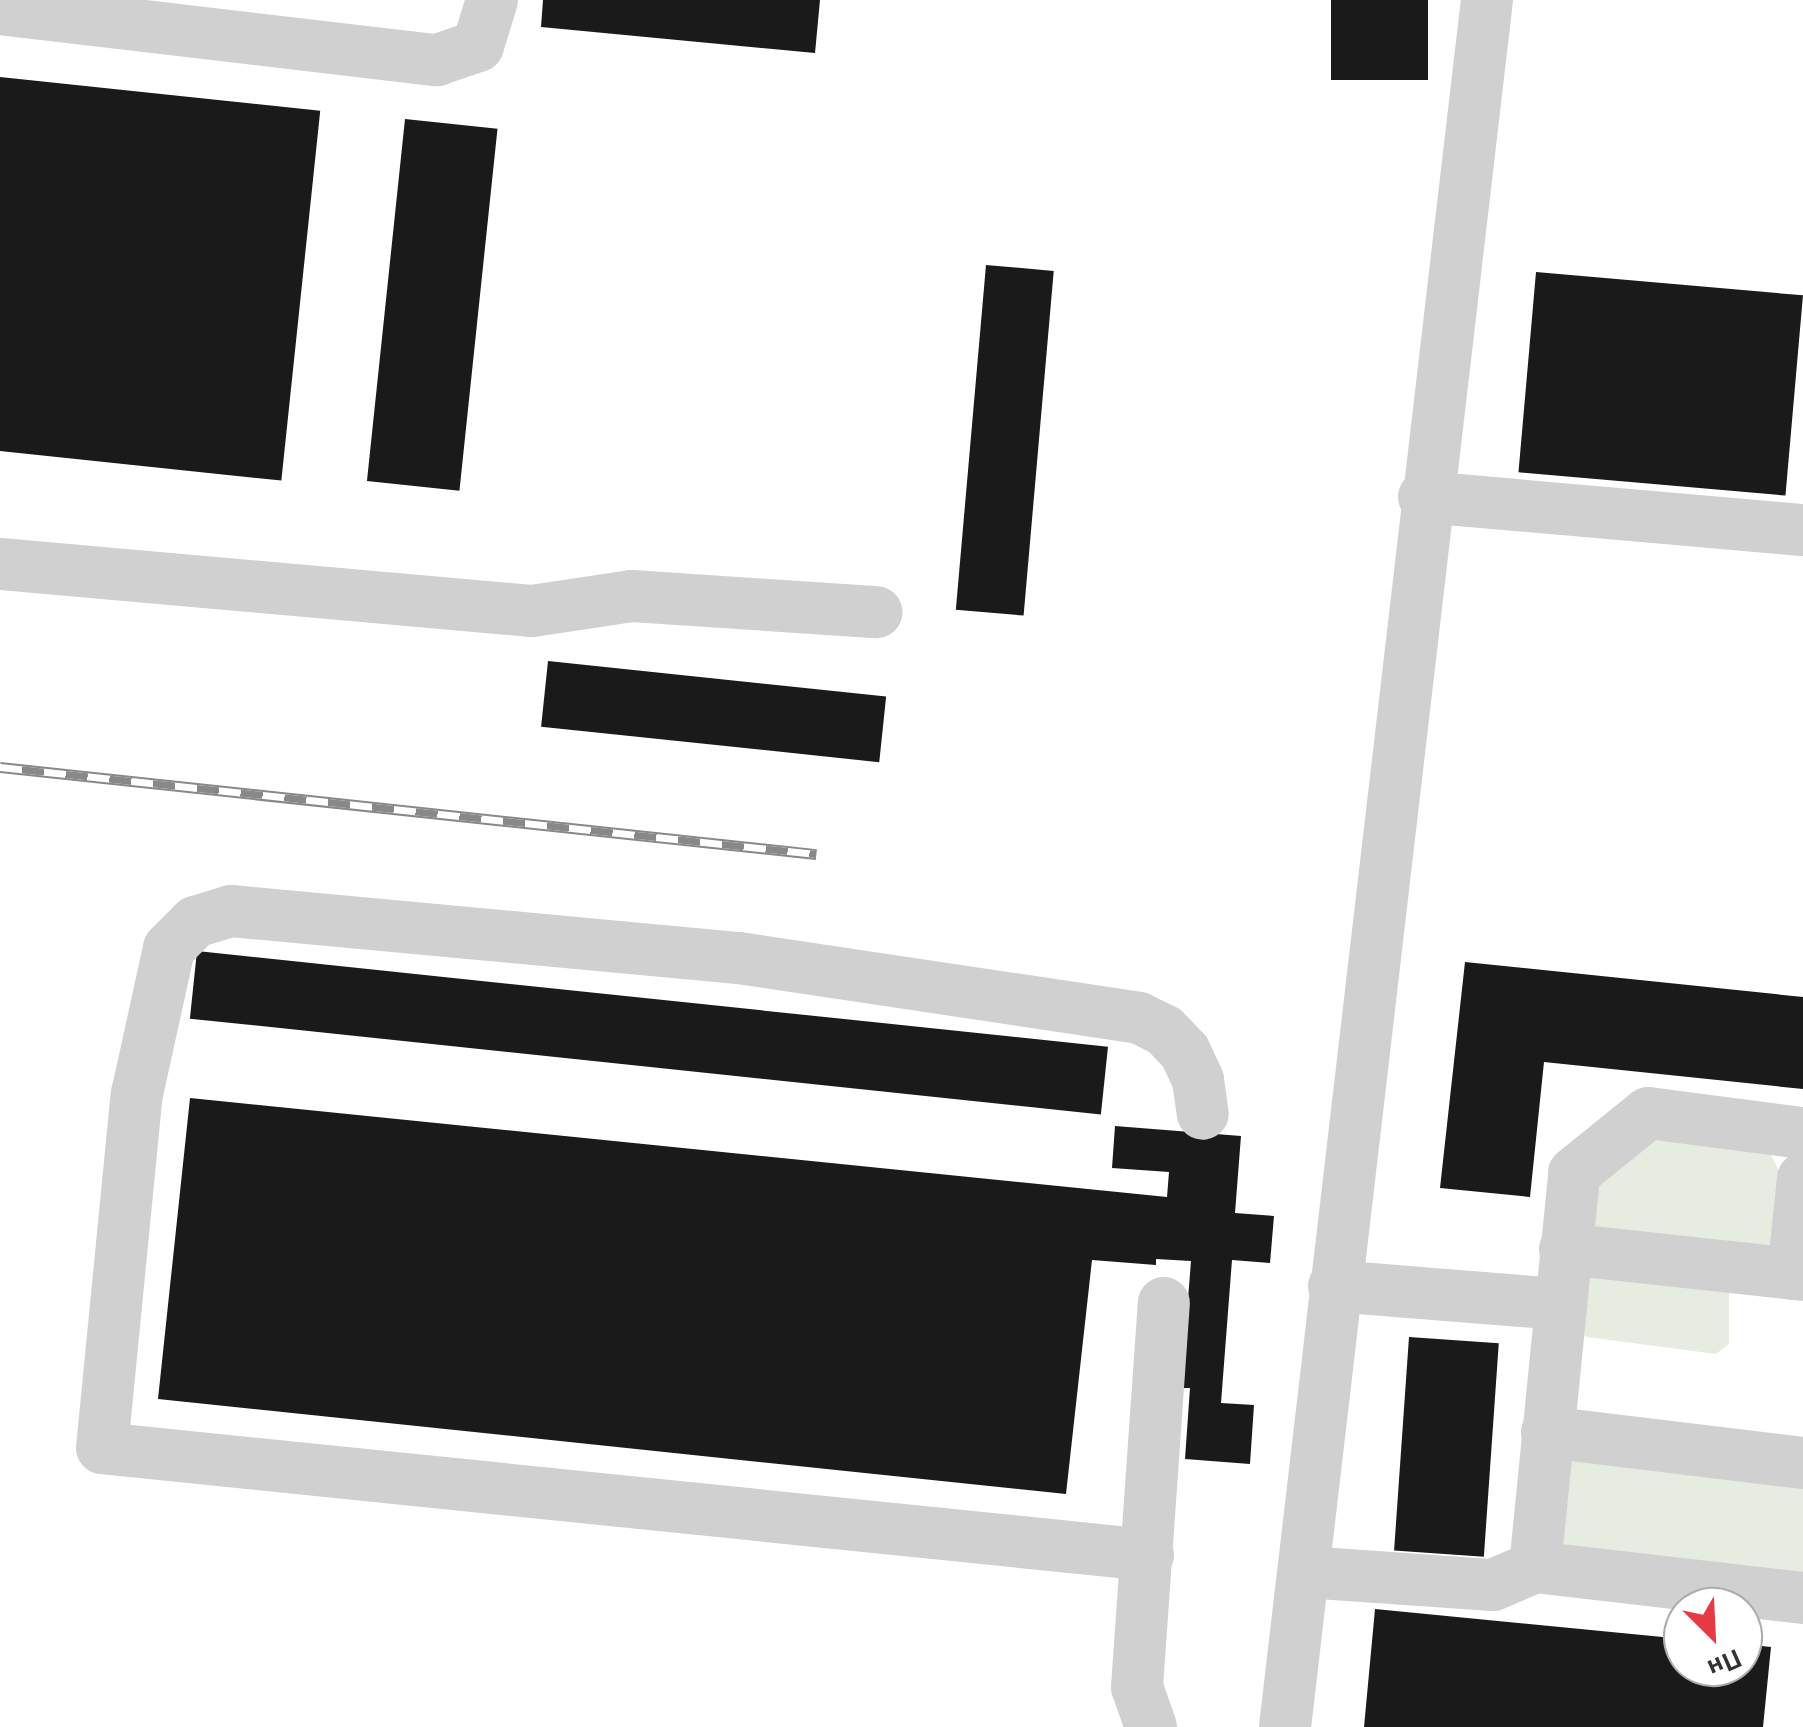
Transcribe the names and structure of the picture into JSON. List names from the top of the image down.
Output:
{
  "north": "bottom right"
}
